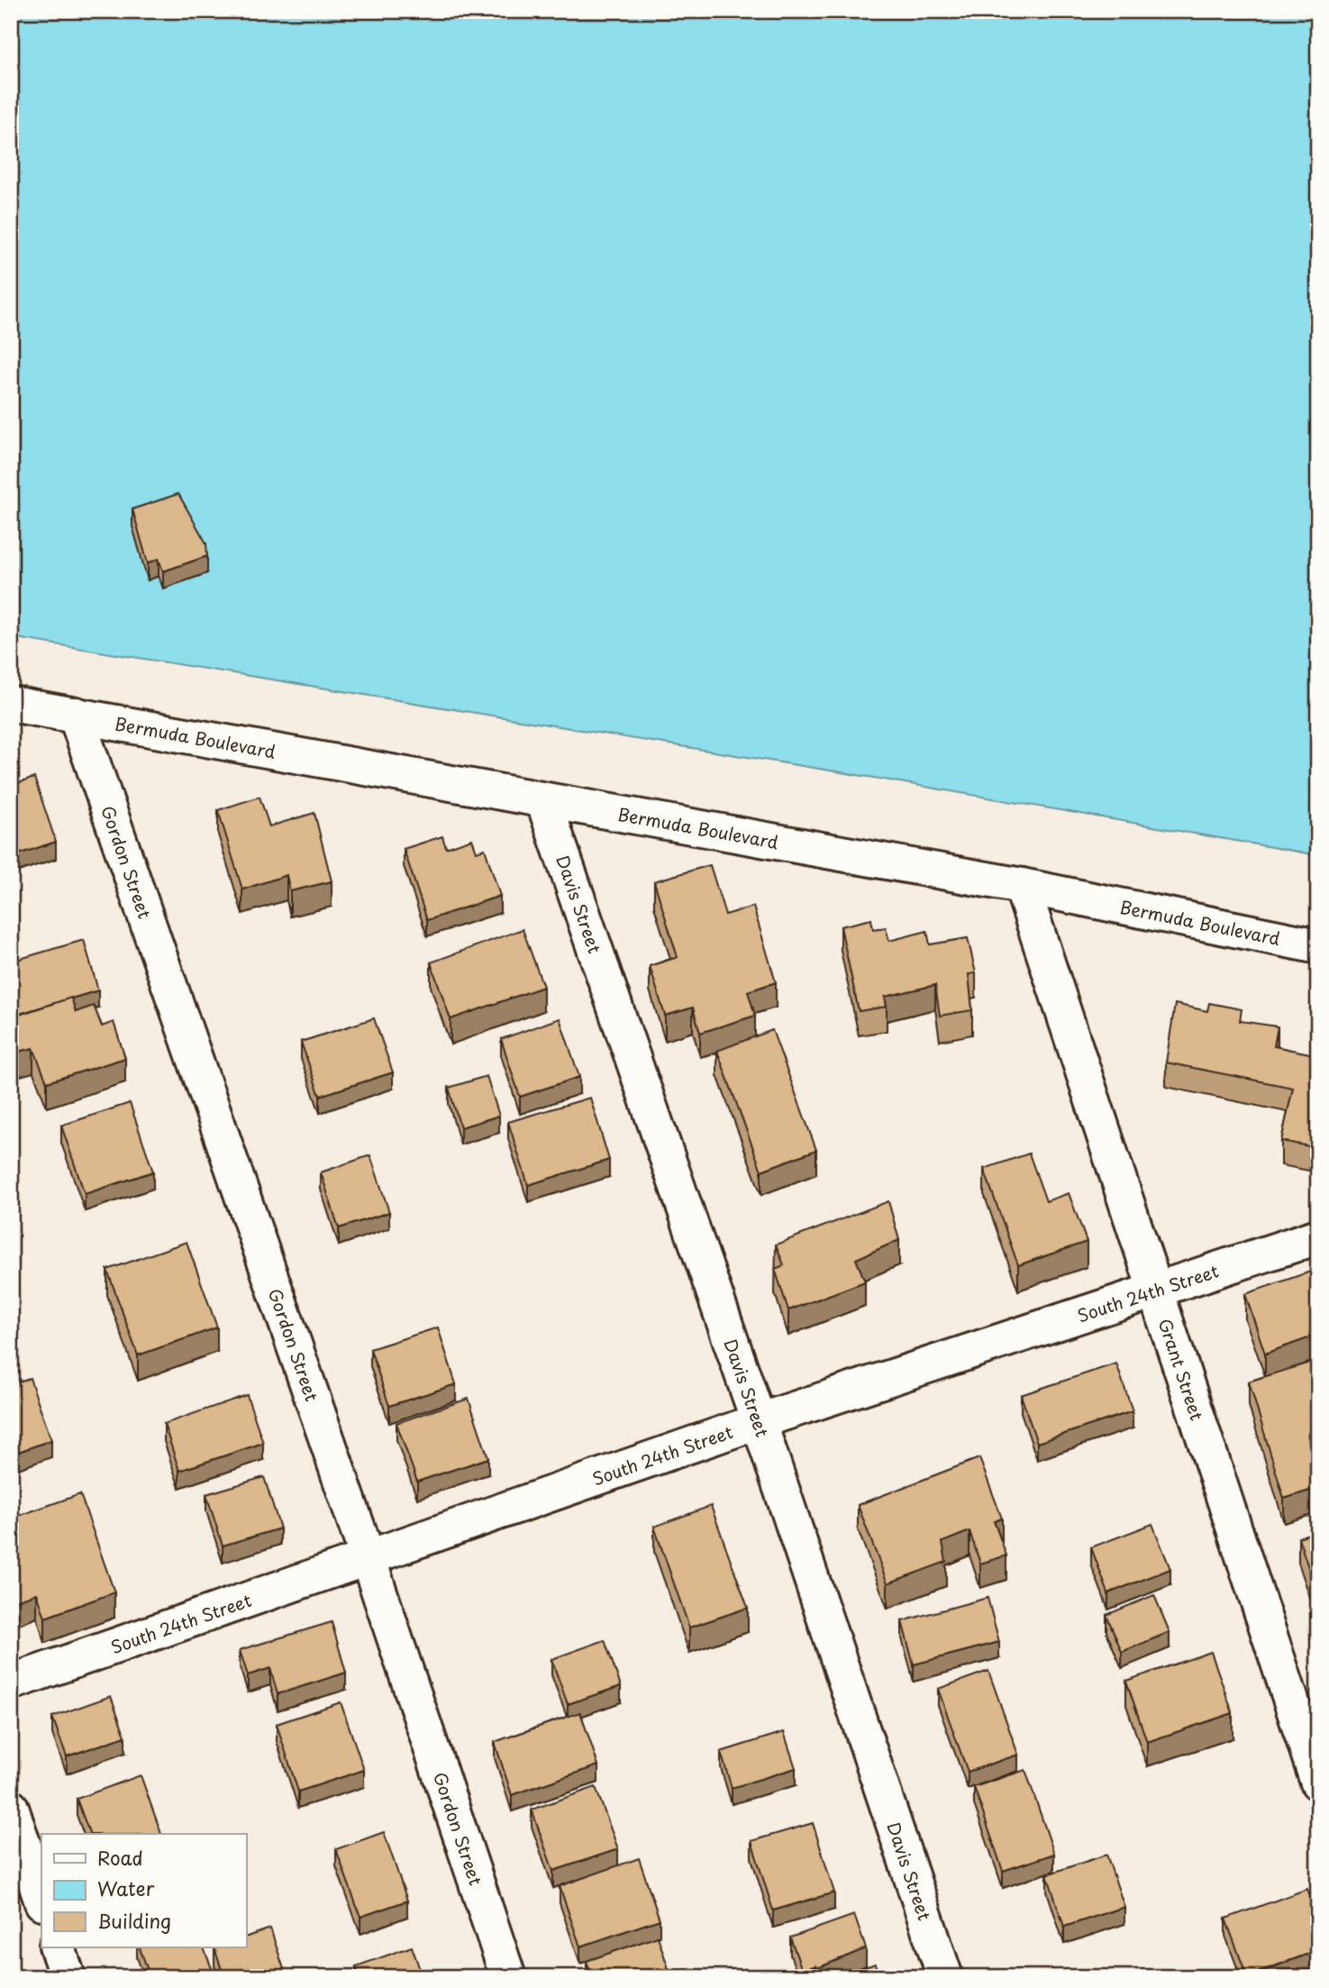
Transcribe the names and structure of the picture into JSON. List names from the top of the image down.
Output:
{
  "streets": {
    "street": [
      "Bermuda Boulevard",
      "Gordon Street",
      "Davis Street",
      "South 24th Street",
      "Grant Street"
    ]
  },
  "crossings": [
    ["Bermuda Boulevard", "Gordon Street"],
    ["Bermuda Boulevard", "Davis Street"],
    ["Bermuda Boulevard", "Grant Street"],
    ["Gordon Street", "South 24th Street"],
    ["Davis Street", "South 24th Street"],
    ["South 24th Street", "Grant Street"]
  ],
  "legend": ["Road", "Water", "Building"]
}
